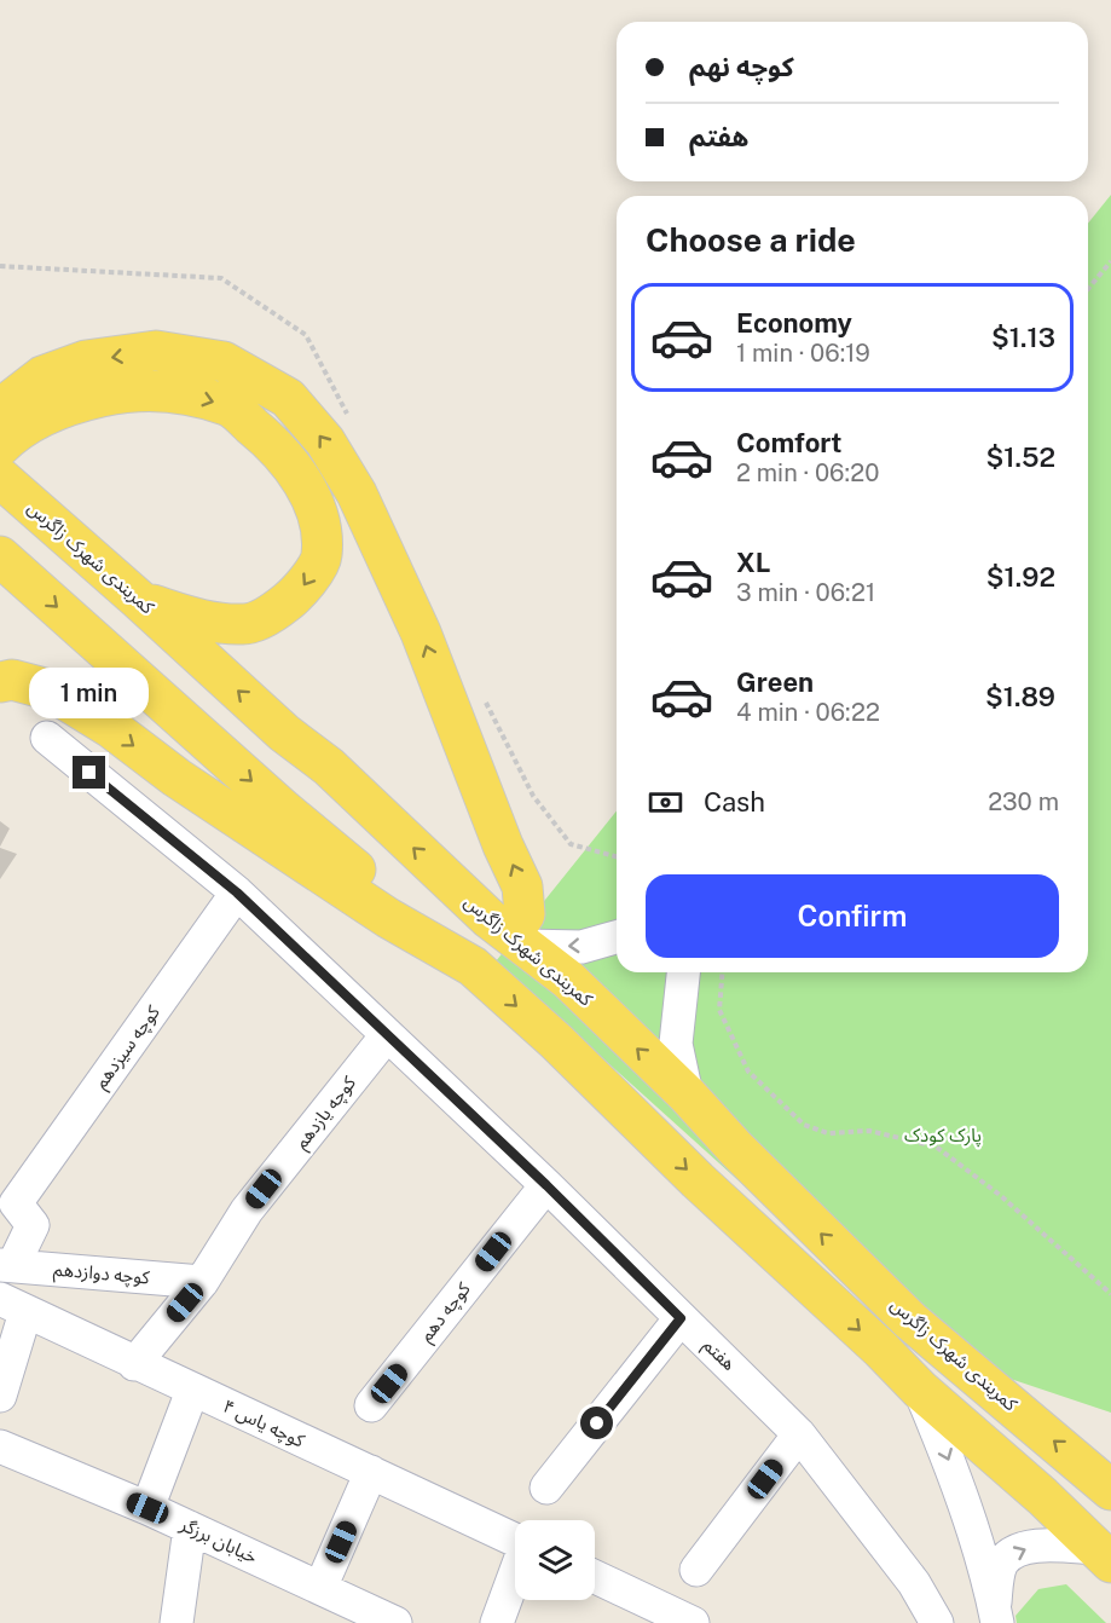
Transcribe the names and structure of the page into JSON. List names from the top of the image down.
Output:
{
  "streets": {
    "main road": ["کمربندی شهرک زاگرس"],
    "street": [
      "کوچه سیزدهم",
      "کوچه یازدهم",
      "کوچه دوازدهم",
      "کوچه دهم",
      "هفتم",
      "کوچه یاس ۴",
      "خیابان برزگر"
    ]
  },
  "crossings": [
    ["کوچه سیزدهم", "کوچه دوازدهم"],
    ["کوچه سیزدهم", "هفتم"],
    ["کوچه یازدهم", "کوچه دوازدهم"],
    ["کوچه یازدهم", "هفتم"],
    ["کوچه یازدهم", "کوچه یاس ۴"],
    ["کوچه دهم", "هفتم"]
  ],
  "parks": ["پارک کودک"],
  "page": {
    "banner": ["کوچه نهم", "هفتم"],
    "heading": "Choose a ride",
    "list": [
      {
        "name": "Economy",
        "note": "1 min · 06:19",
        "value": "$1.13"
      },
      {
        "name": "Comfort",
        "note": "2 min · 06:20",
        "value": "$1.52"
      },
      {
        "name": "XL",
        "note": "3 min · 06:21",
        "value": "$1.92"
      },
      {
        "name": "Green",
        "note": "4 min · 06:22",
        "value": "$1.89"
      }
    ],
    "bubble": "1 min",
    "pay": ["Cash", "230 m"],
    "buttons": "Confirm"
  }
}
